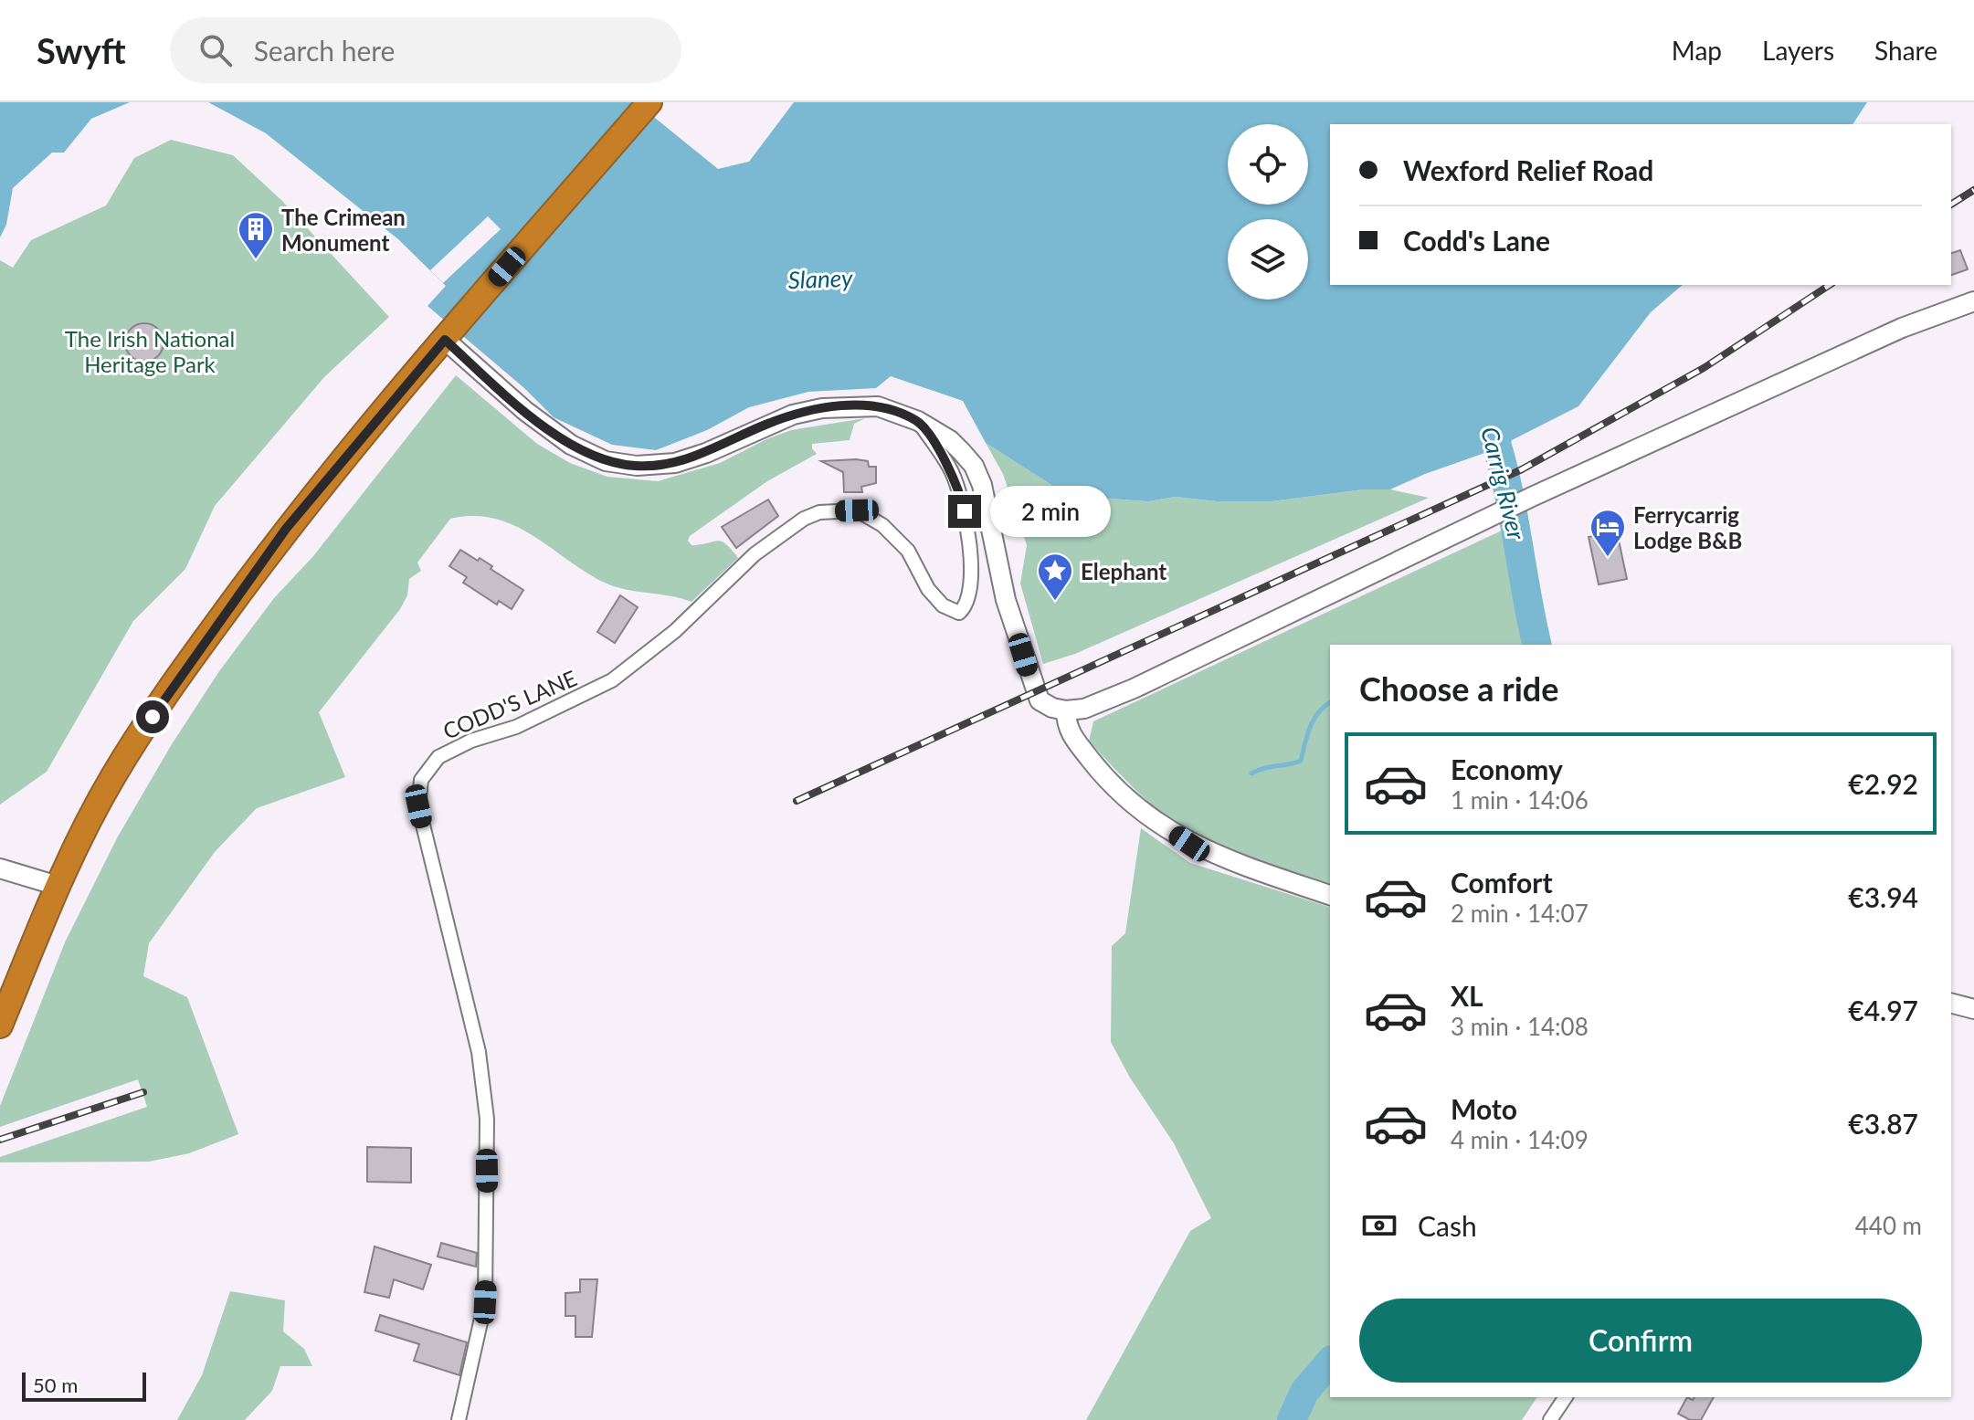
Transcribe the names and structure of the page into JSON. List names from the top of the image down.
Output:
{
  "streets": {
    "street": ["CODD'S LANE"]
  },
  "water": ["Slaney", "Carrig River"],
  "parks": ["The Irish National Heritage Park"],
  "places": {
    "building": ["The Crimean Monument"],
    "hotel": ["Ferrycarrig Lodge B&B"],
    "place": ["Elephant"]
  },
  "scale_bar": "50 m",
  "page": {
    "header": "Swyft",
    "search": "Search here",
    "nav": ["Map", "Layers", "Share"],
    "banner": ["Wexford Relief Road", "Codd's Lane"],
    "bubble": "2 min",
    "heading": "Choose a ride",
    "list": [
      {
        "name": "Economy",
        "note": "1 min · 14:06",
        "value": "€2.92"
      },
      {
        "name": "Comfort",
        "note": "2 min · 14:07",
        "value": "€3.94"
      },
      {
        "name": "XL",
        "note": "3 min · 14:08",
        "value": "€4.97"
      },
      {
        "name": "Moto",
        "note": "4 min · 14:09",
        "value": "€3.87"
      }
    ],
    "pay": ["Cash", "440 m"],
    "buttons": "Confirm",
    "scale": "50 m"
  }
}
